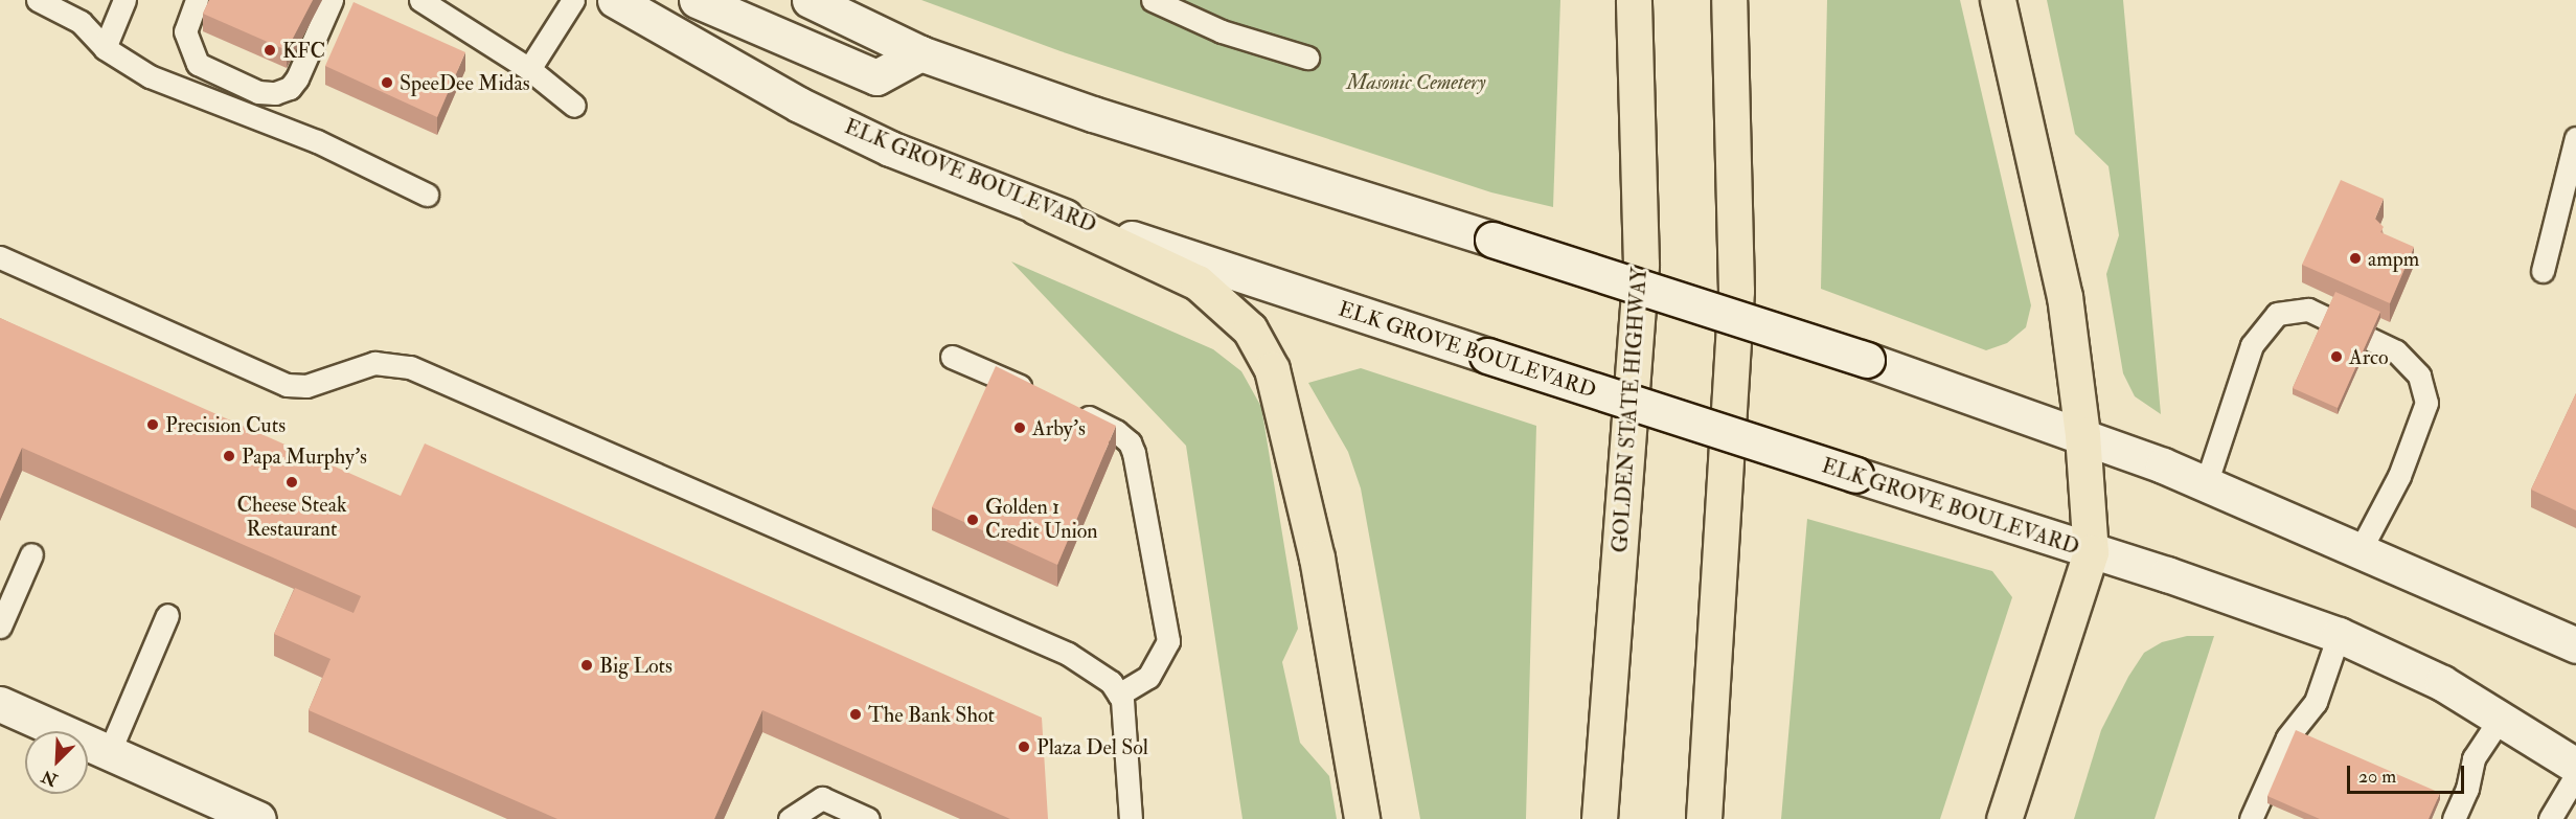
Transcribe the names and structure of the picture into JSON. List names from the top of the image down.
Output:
{
  "streets": {
    "highway": ["GOLDEN STATE HIGHWAY"],
    "main road": ["ELK GROVE BOULEVARD"]
  },
  "parks": ["Masonic Cemetery"],
  "places": [
    "KFC",
    "SpeeDee Midas",
    "ampm",
    "Arco",
    "Precision Cuts",
    "Arby's",
    "Papa Murphy's",
    "Cheese Steak Restaurant",
    "Golden 1 Credit Union",
    "Big Lots",
    "The Bank Shot",
    "Plaza Del Sol"
  ],
  "scale_bar": "20 m",
  "north": "bottom left"
}
